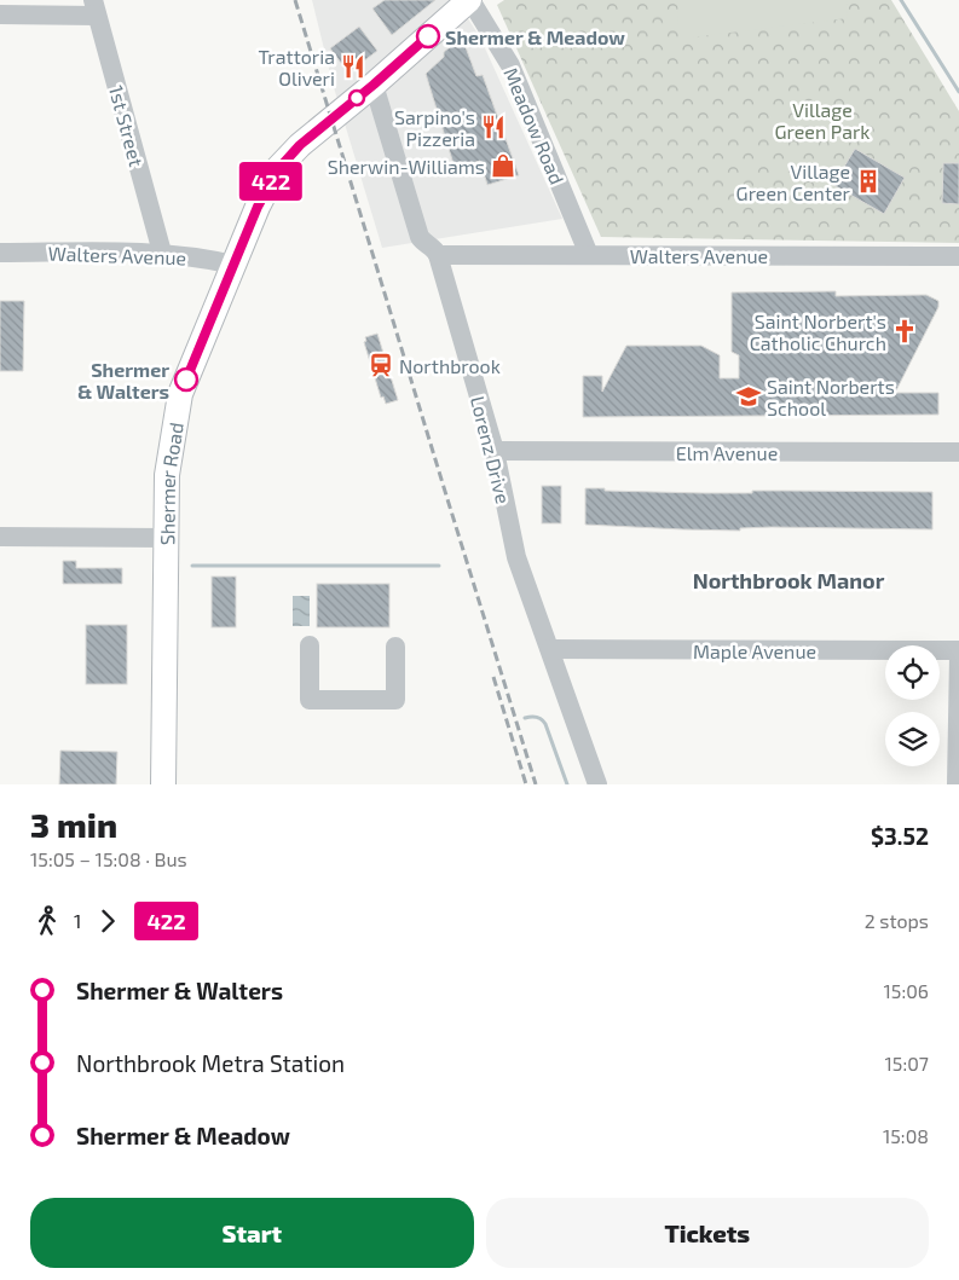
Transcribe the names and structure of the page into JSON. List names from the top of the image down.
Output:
{
  "streets": {
    "main road": ["Shermer Road"],
    "street": [
      "1st Street",
      "Meadow Road",
      "Walters Avenue",
      "Lorenz Drive",
      "Elm Avenue",
      "Maple Avenue"
    ]
  },
  "crossings": [
    ["1st Street", "Walters Avenue"],
    ["Meadow Road", "Walters Avenue"],
    ["Meadow Road", "Shermer Road"],
    ["Walters Avenue", "Lorenz Drive"],
    ["Walters Avenue", "Shermer Road"],
    ["Lorenz Drive", "Elm Avenue"],
    ["Lorenz Drive", "Shermer Road"],
    ["Lorenz Drive", "Maple Avenue"]
  ],
  "districts": ["Northbrook Manor"],
  "parks": ["Village Green Park"],
  "places": {
    "other": ["Shermer & Meadow", "Shermer & Walters"],
    "restaurant": ["Trattoria Oliveri", "Sarpino's Pizzeria"],
    "shop": ["Sherwin-Williams"],
    "building": ["Village Green Center"],
    "church": ["Saint Norbert's Catholic Church"],
    "station": ["Northbrook"],
    "school or university": ["Saint Norberts School"]
  },
  "lines": ["bus line 422"],
  "page": {
    "on_map": "422",
    "heading": ["3 min", "15:05 – 15:08 · Bus", "$3.52"],
    "legs": ["1", "422", "2 stops"],
    "list": [
      {
        "name": "Shermer & Walters",
        "value": "15:06"
      },
      {
        "name": "Northbrook Metra Station",
        "value": "15:07"
      },
      {
        "name": "Shermer & Meadow",
        "value": "15:08"
      }
    ],
    "buttons": ["Start", "Tickets"]
  }
}
